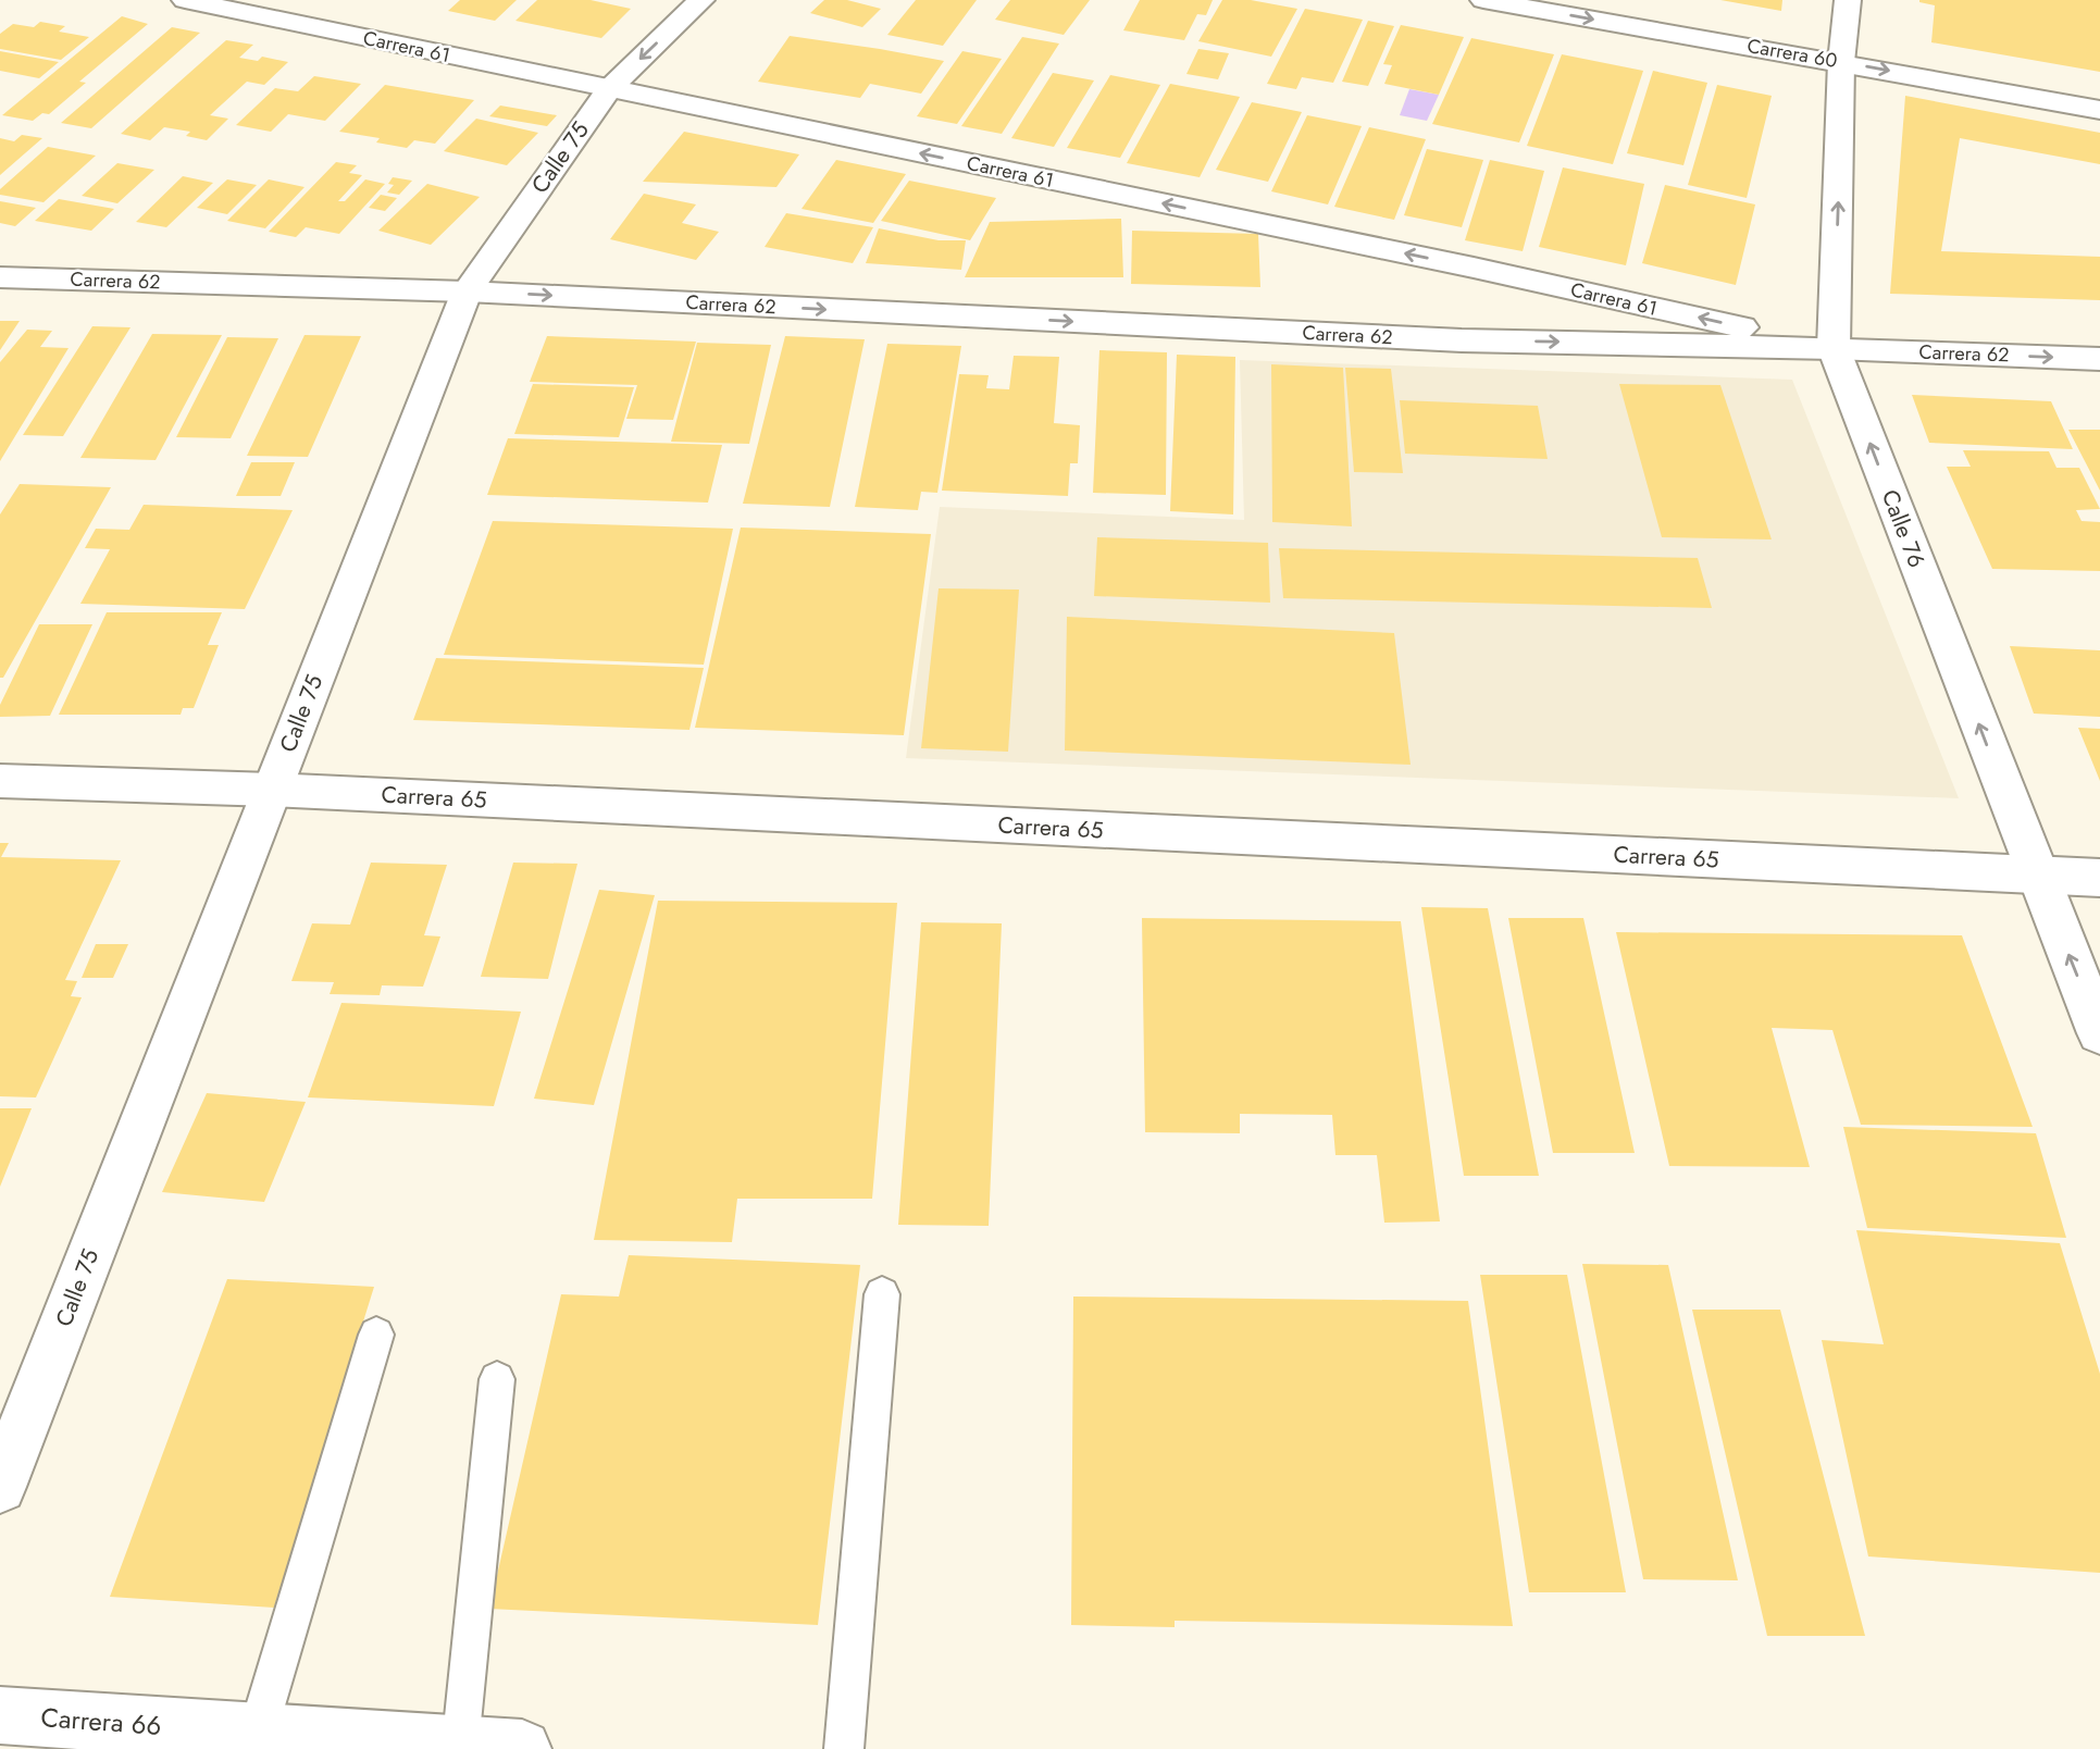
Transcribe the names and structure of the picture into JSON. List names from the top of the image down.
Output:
{
  "streets": {
    "street": [
      "Carrera 61",
      "Carrera 60",
      "Calle 75",
      "Carrera 62",
      "Calle 76",
      "Carrera 65",
      "Carrera 66"
    ]
  },
  "crossings": [
    ["Carrera 61", "Calle 75"],
    ["Carrera 61", "Carrera 62"],
    ["Carrera 61", "Calle 76"],
    ["Carrera 60", "Calle 76"],
    ["Calle 75", "Carrera 62"],
    ["Calle 75", "Carrera 65"],
    ["Carrera 62", "Calle 76"],
    ["Calle 76", "Carrera 65"]
  ],
  "one_way": [
    "Carrera 61",
    "Carrera 60",
    "Carrera 62",
    "Calle 76"
  ]
}
